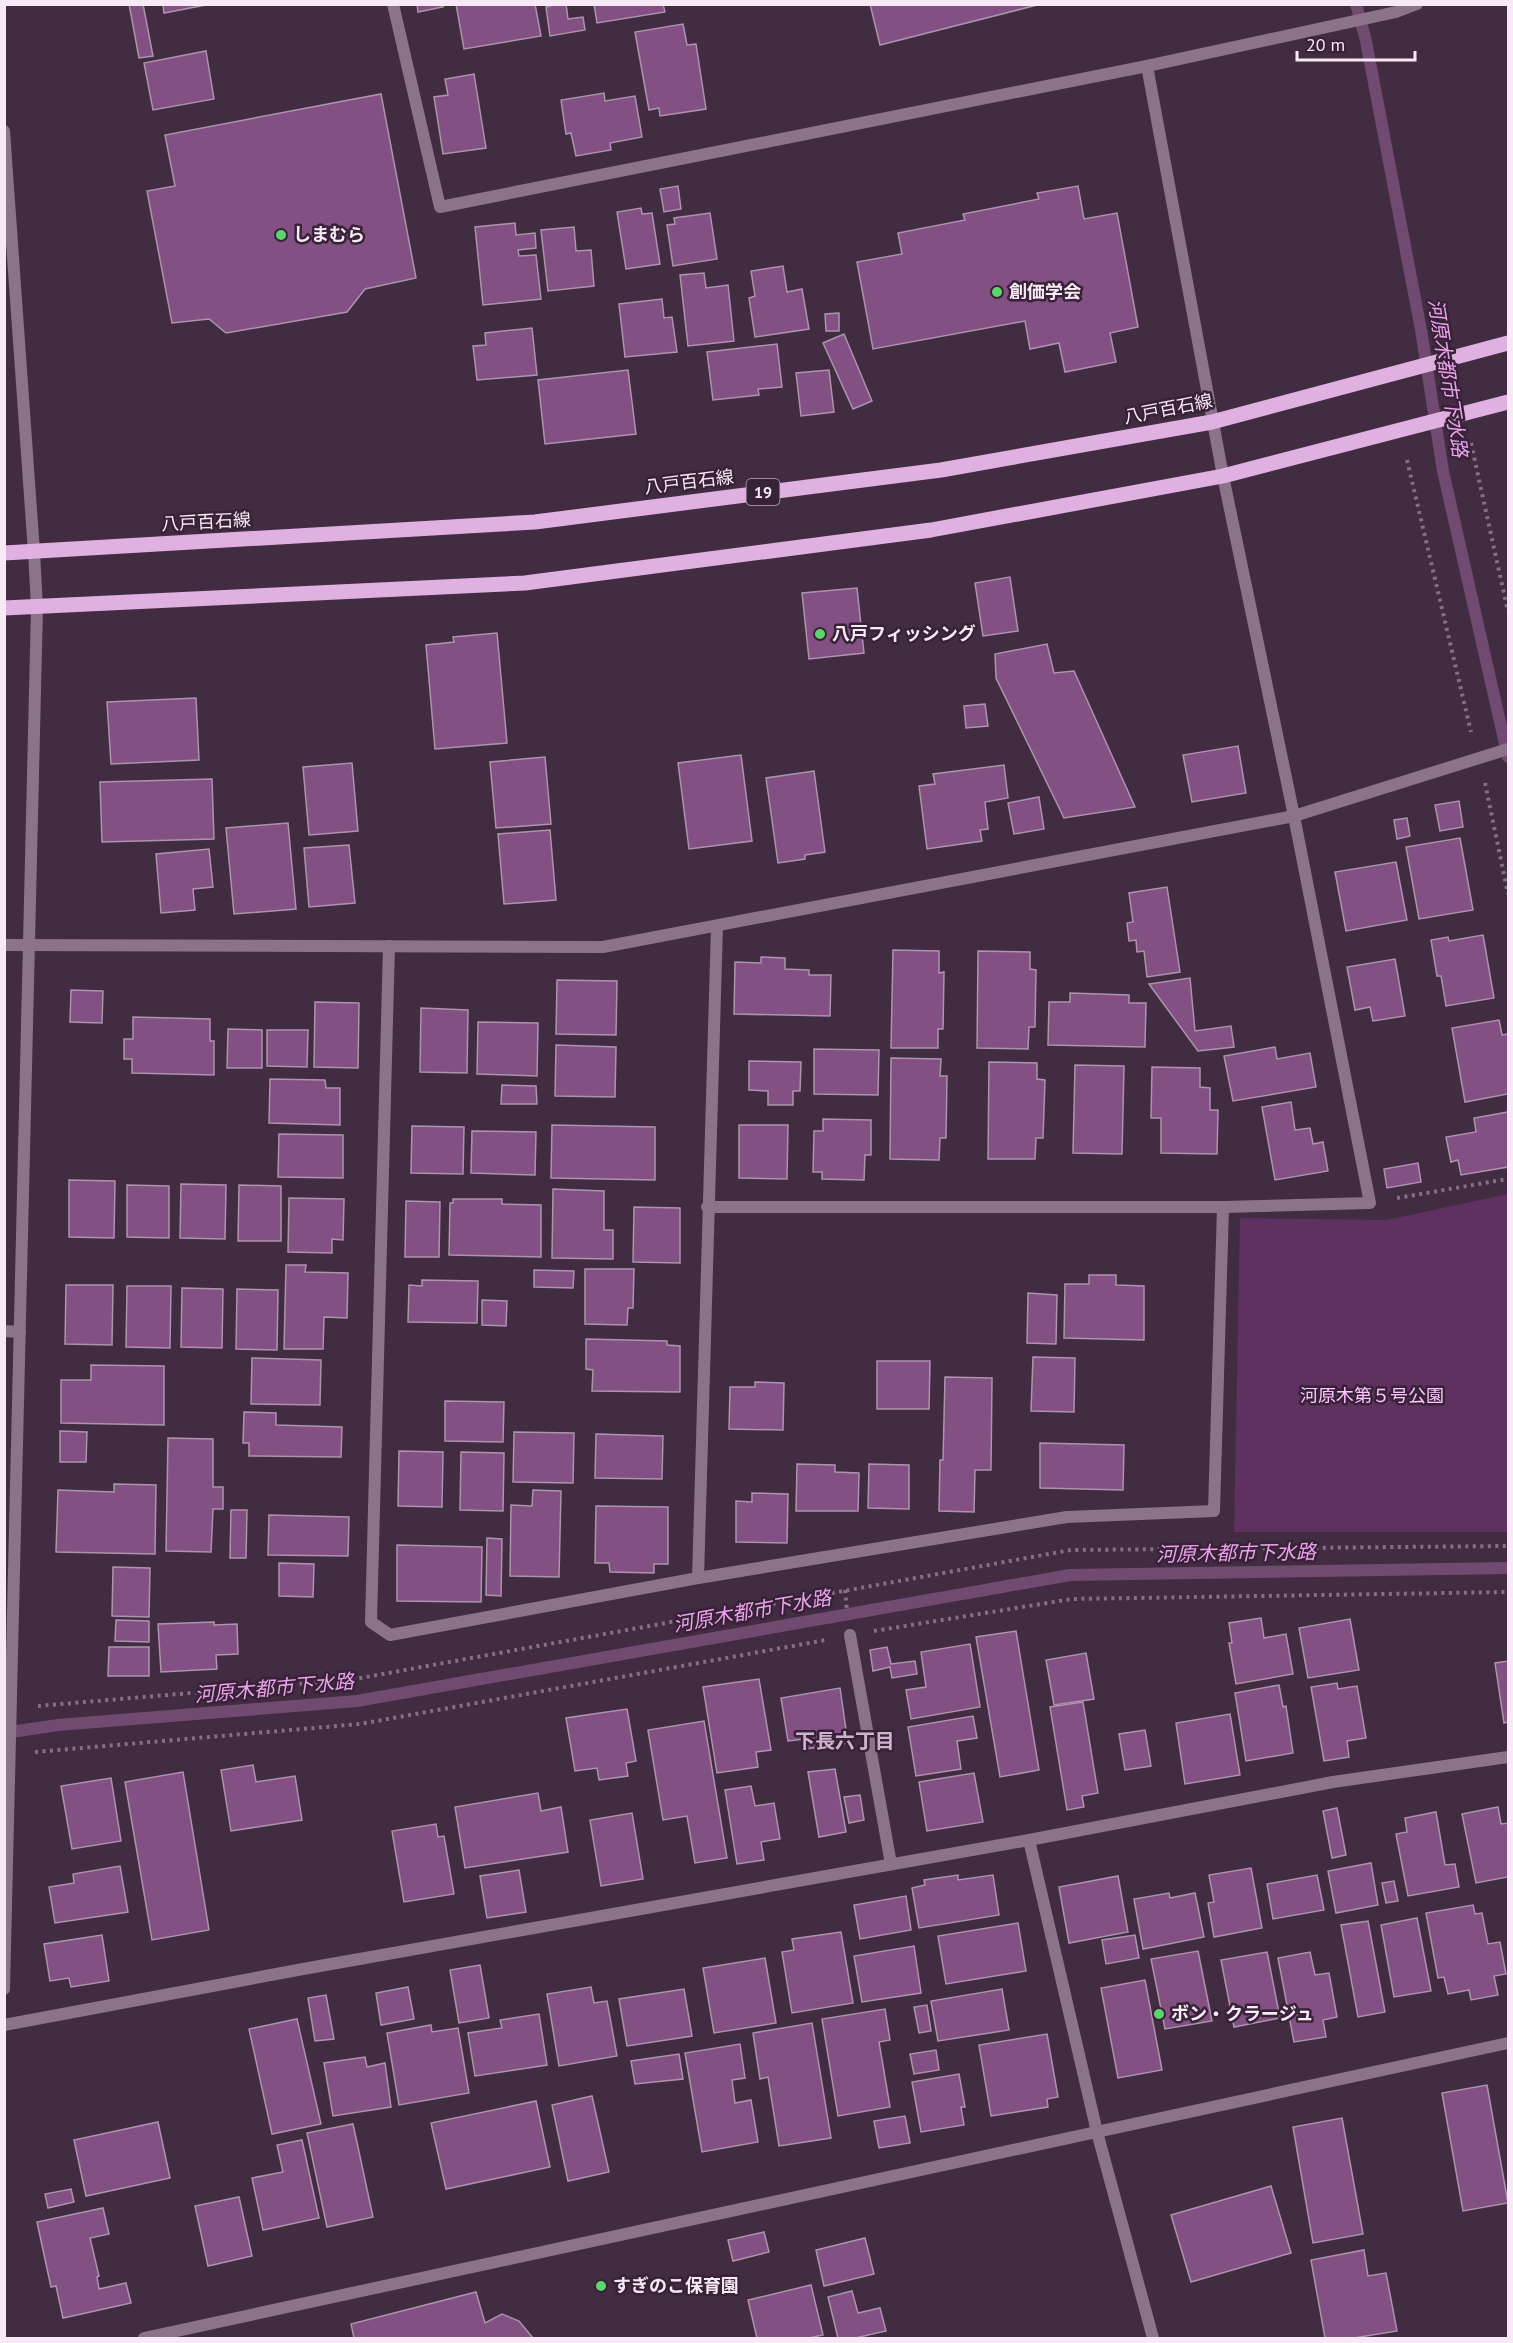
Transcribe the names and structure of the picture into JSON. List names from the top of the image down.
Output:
{
  "streets": {
    "main road": ["八戸百石線", "19"]
  },
  "districts": ["下長六丁目"],
  "water": ["河原木都市下水路"],
  "parks": ["河原木第５号公園"],
  "places": [
    "しまむら",
    "創価学会",
    "八戸フィッシング",
    "ボン・クラージュ",
    "すぎのこ保育園"
  ],
  "scale_bar": "20 m"
}
